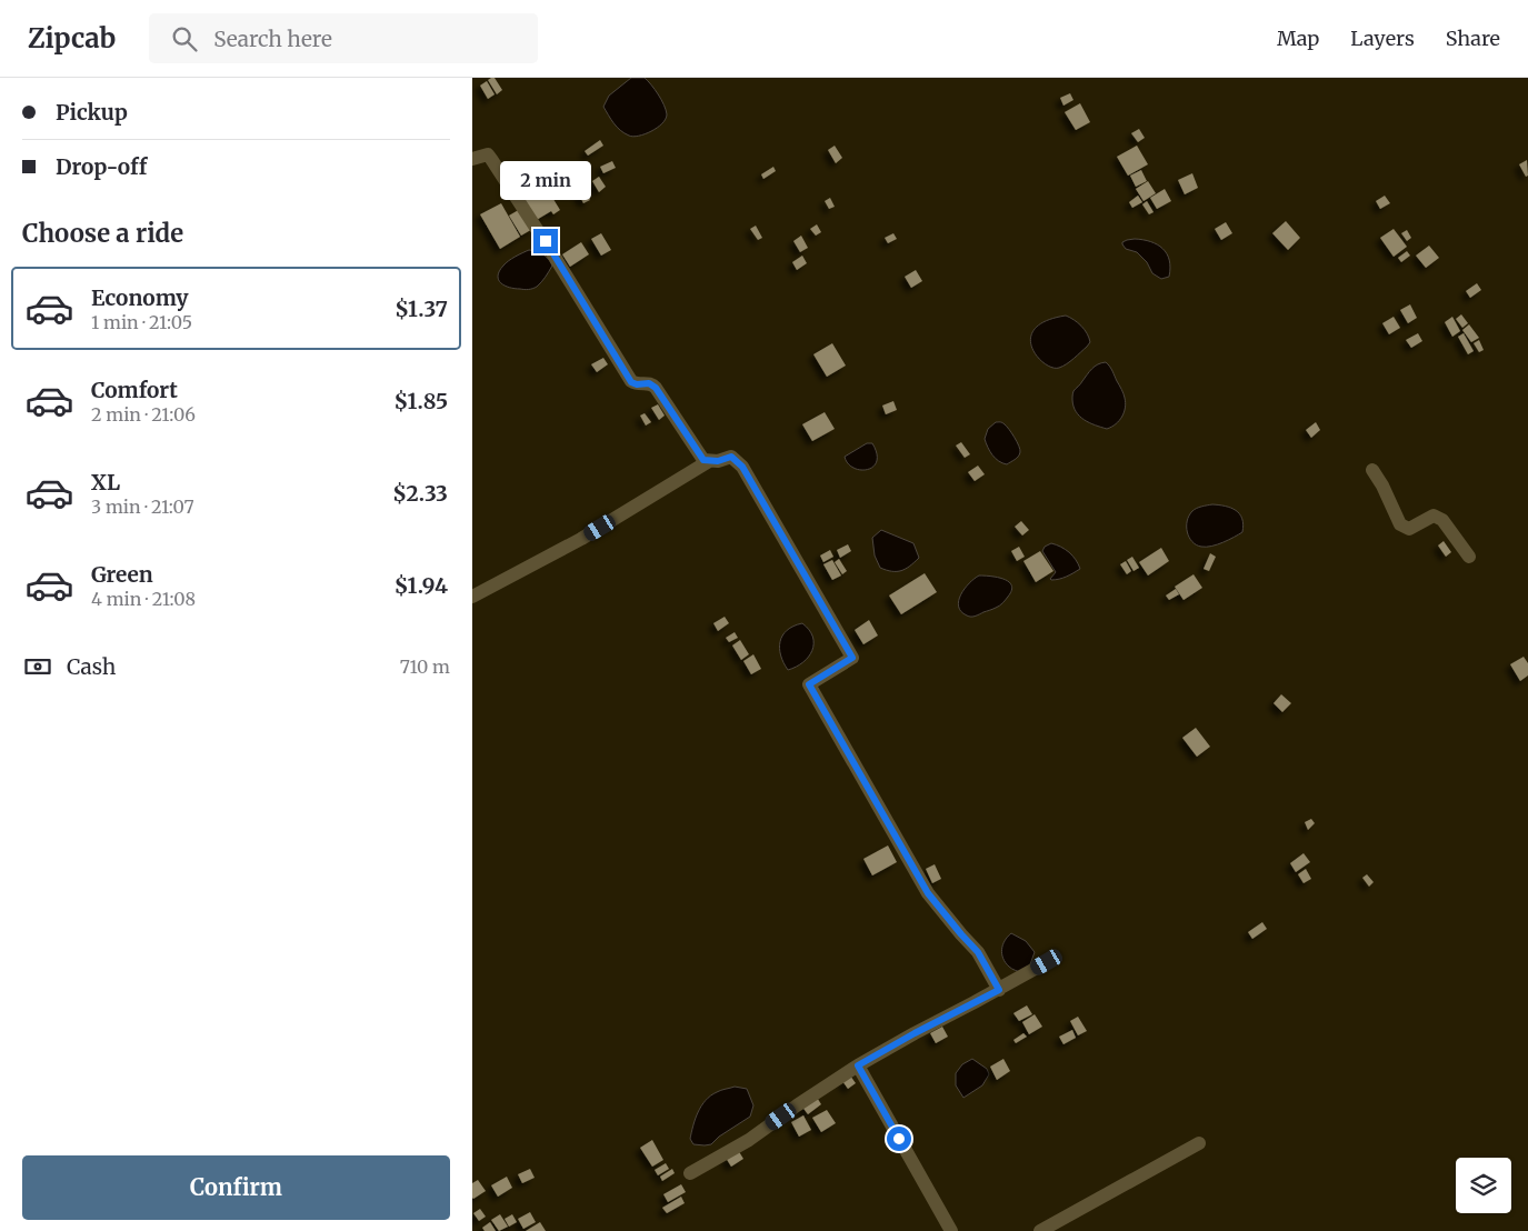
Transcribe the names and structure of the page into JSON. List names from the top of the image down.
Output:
{
  "page": {
    "header": "Zipcab",
    "search": "Search here",
    "nav": ["Map", "Layers", "Share"],
    "banner": ["Pickup", "Drop-off"],
    "bubble": "2 min",
    "heading": "Choose a ride",
    "list": [
      {
        "name": "Economy",
        "note": "1 min · 21:05",
        "value": "$1.37"
      },
      {
        "name": "Comfort",
        "note": "2 min · 21:06",
        "value": "$1.85"
      },
      {
        "name": "XL",
        "note": "3 min · 21:07",
        "value": "$2.33"
      },
      {
        "name": "Green",
        "note": "4 min · 21:08",
        "value": "$1.94"
      }
    ],
    "pay": ["Cash", "710 m"],
    "buttons": "Confirm"
  }
}
